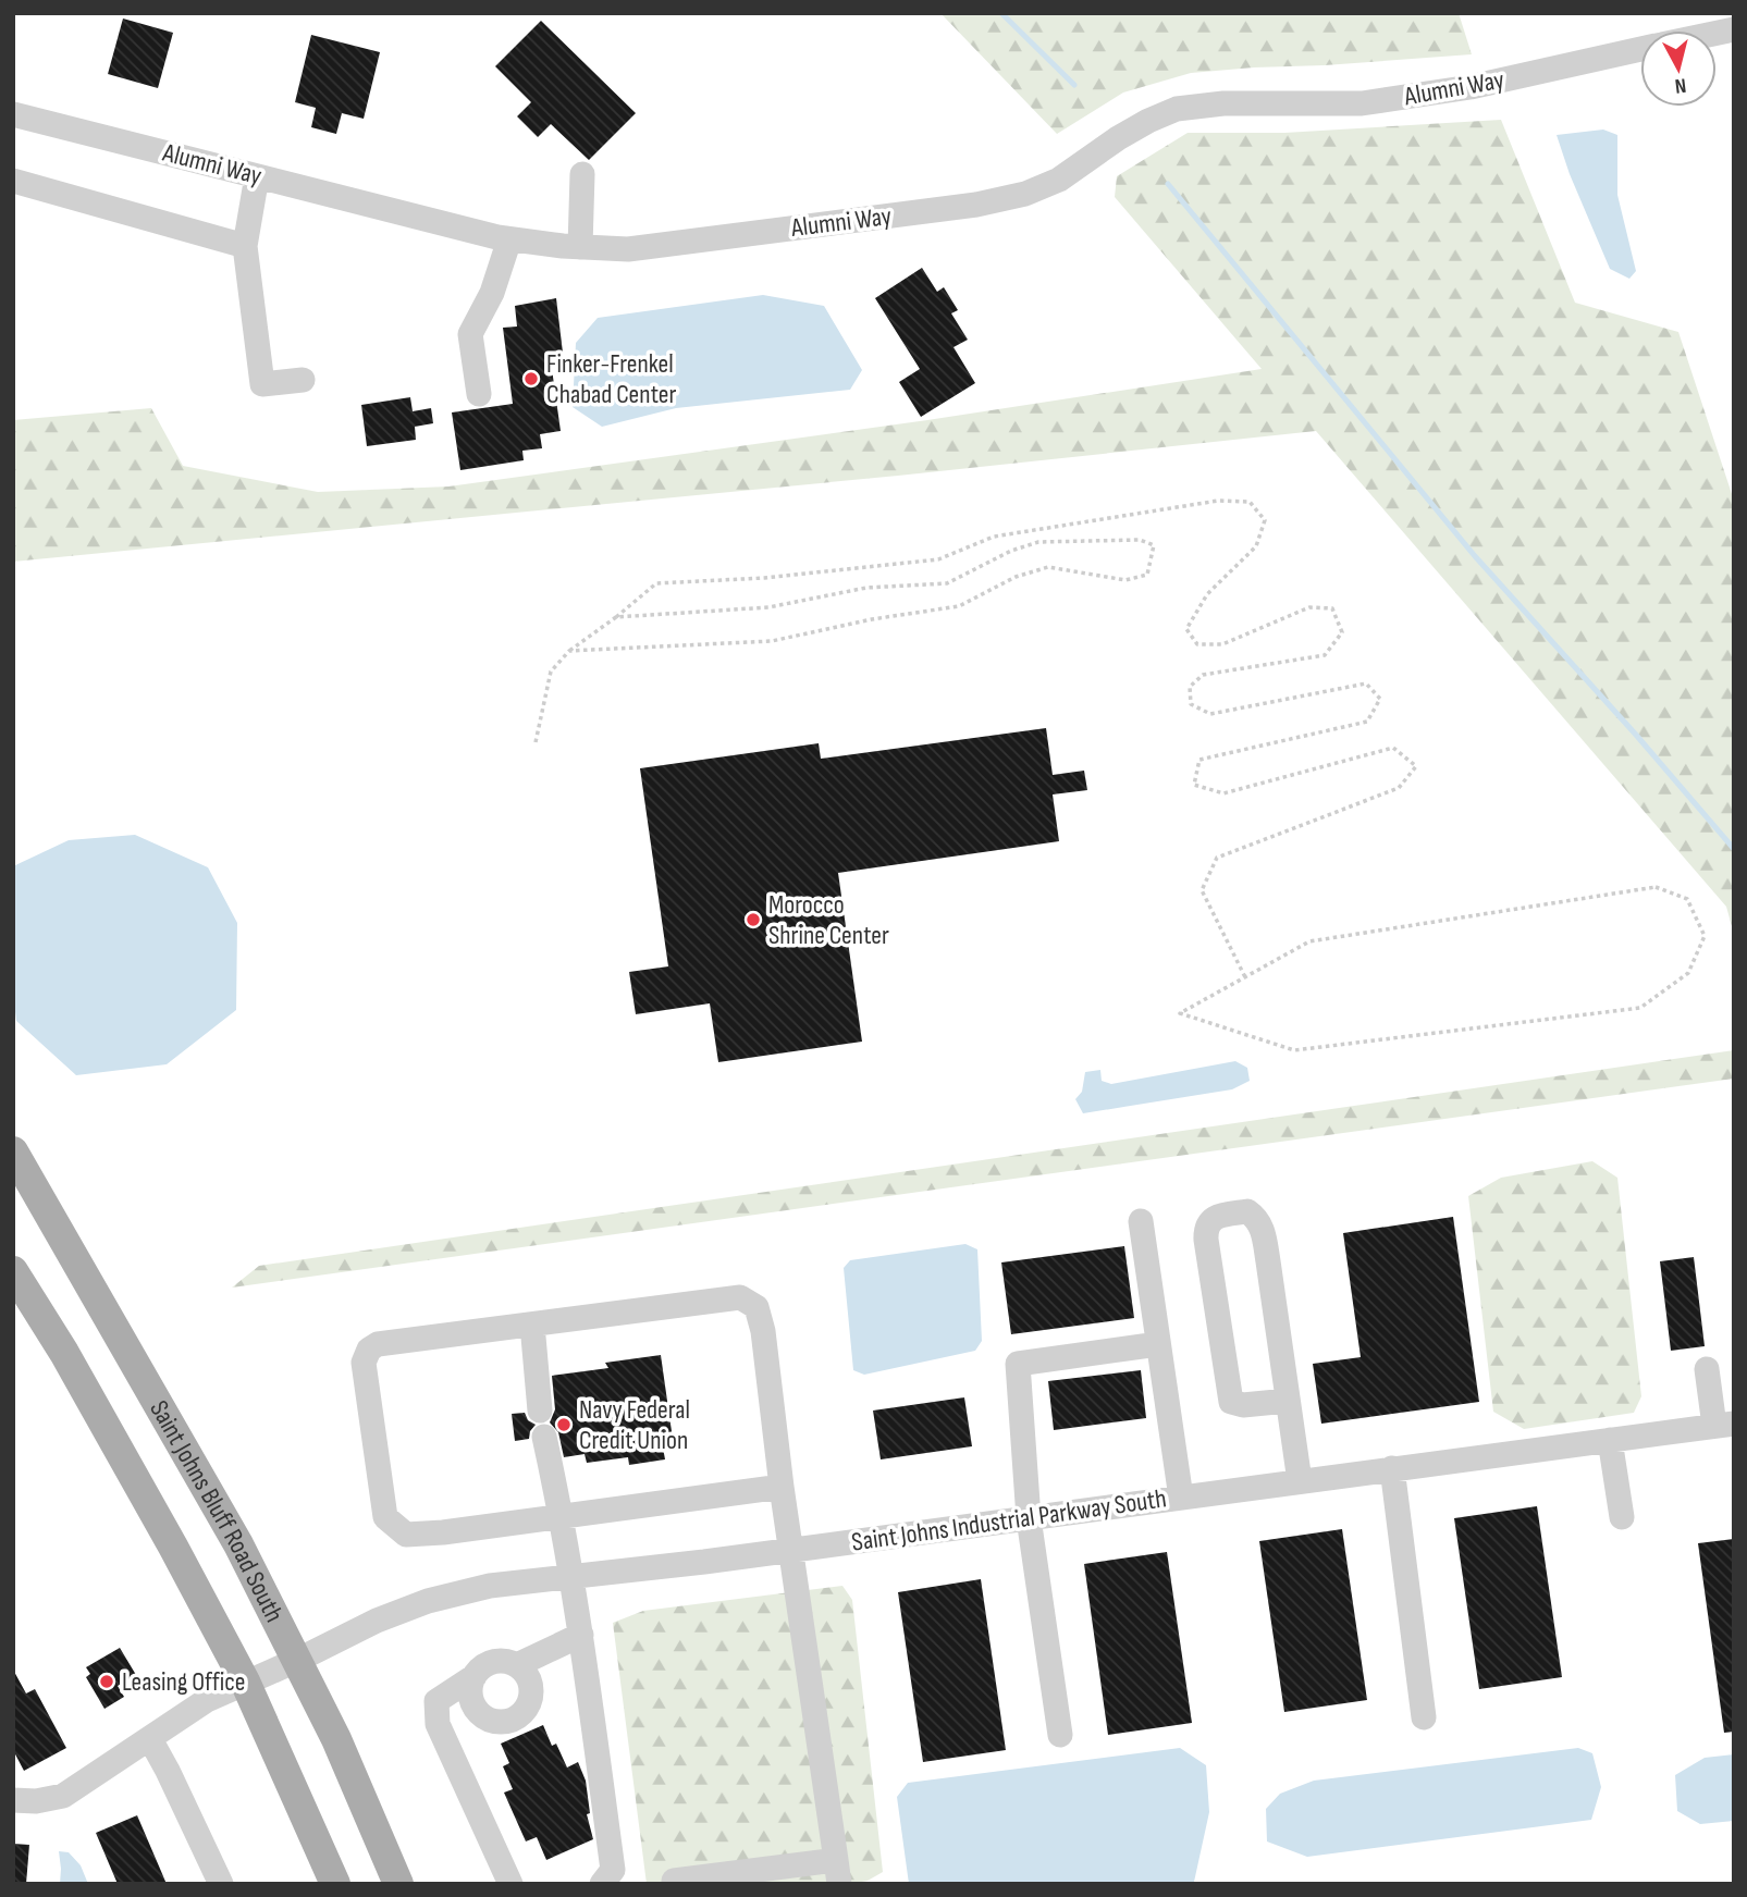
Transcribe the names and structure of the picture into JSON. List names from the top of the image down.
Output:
{
  "streets": {
    "main road": ["Saint Johns Bluff Road South"],
    "street": ["Alumni Way", "Saint Johns Industrial Parkway South"]
  },
  "crossings": [
    ["Saint Johns Bluff Road South", "Saint Johns Industrial Parkway South"]
  ],
  "places": [
    "Finker-Frenkel Chabad Center",
    "Morocco Shrine Center",
    "Navy Federal Credit Union",
    "Leasing Office"
  ],
  "north": "bottom"
}
